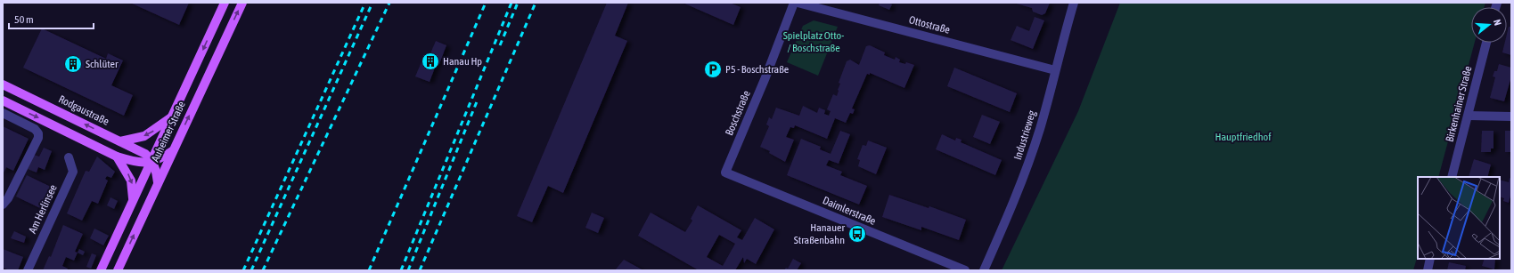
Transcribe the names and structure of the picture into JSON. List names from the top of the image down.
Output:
{
  "streets": {
    "main road": ["Rodgaustraße", "Auheimer Straße"],
    "street": [
      "Ottostraße",
      "Birkenhainer Straße",
      "Boschstraße",
      "Industrieweg",
      "Am Herlinsee",
      "Daimlerstraße"
    ]
  },
  "crossings": [
    ["Ottostraße", "Industrieweg"],
    ["Rodgaustraße", "Auheimer Straße"],
    ["Boschstraße", "Daimlerstraße"]
  ],
  "parks": ["Spielplatz Otto- / Boschstraße", "Hauptfriedhof"],
  "places": {
    "building": ["Hanau Hp", "Schlüter"],
    "parking": ["P5 - Boschstraße"],
    "bus stop": ["Hanauer Straßenbahn"]
  },
  "scale_bar": "50 m",
  "north": "right"
}
